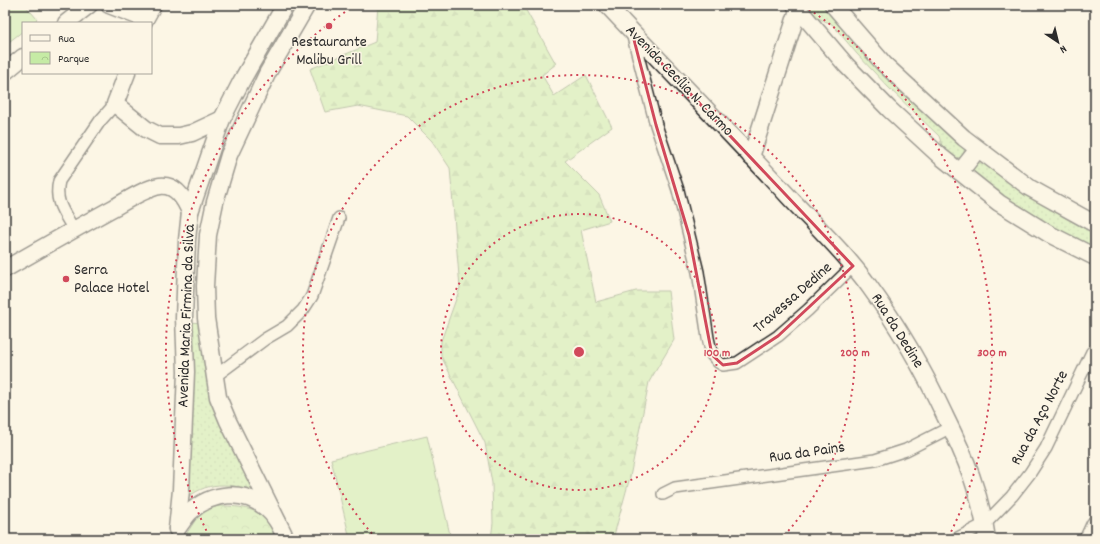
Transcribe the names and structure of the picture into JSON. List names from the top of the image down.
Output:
{
  "streets": {
    "main road": ["Avenida Cecília N. Carmo", "Avenida Maria Firmina da Silva", "Rua da Dedine"],
    "street": ["Travessa Dedine", "Rua da Aço Norte", "Rua da Pains"]
  },
  "crossings": [
    ["Avenida Cecília N. Carmo", "Travessa Dedine"],
    ["Avenida Cecília N. Carmo", "Rua da Dedine"],
    ["Travessa Dedine", "Rua da Dedine"],
    ["Rua da Dedine", "Rua da Aço Norte"],
    ["Rua da Dedine", "Rua da Pains"]
  ],
  "places": ["Restaurante Malibu Grill", "Serra Palace Hotel"],
  "legend": ["Rua", "Parque"],
  "north": "bottom right",
  "rings": ["100 m", "200 m", "300 m"]
}
